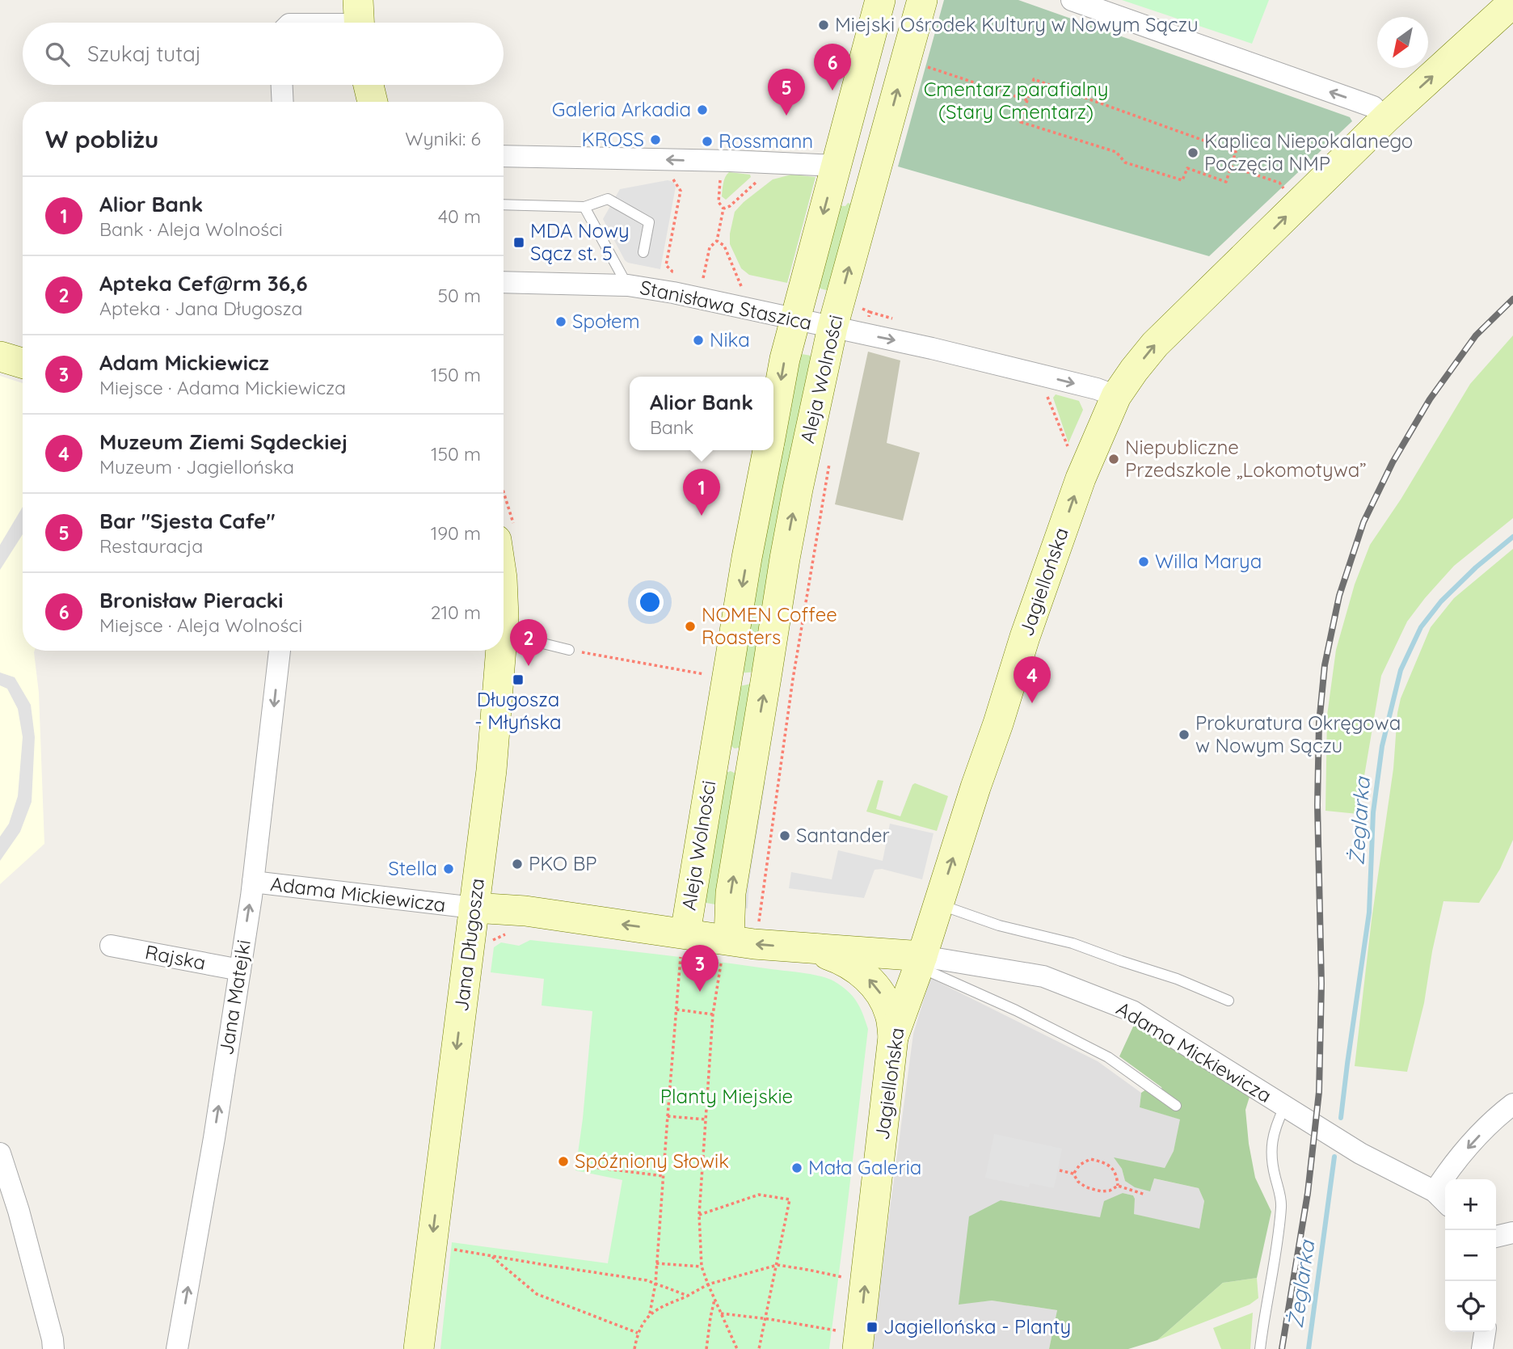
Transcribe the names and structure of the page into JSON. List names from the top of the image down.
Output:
{
  "streets": {
    "street": [
      "Stanisława Staszica",
      "Aleja Wolności",
      "Jagiellońska",
      "Adama Mickiewicza",
      "Jana Długosza",
      "Rajska",
      "Jana Matejki"
    ]
  },
  "crossings": [
    ["Stanisława Staszica", "Aleja Wolności"],
    ["Stanisława Staszica", "Jagiellońska"],
    ["Aleja Wolności", "Adama Mickiewicza"],
    ["Jagiellońska", "Adama Mickiewicza"],
    ["Adama Mickiewicza", "Jana Długosza"],
    ["Adama Mickiewicza", "Jana Matejki"],
    ["Rajska", "Jana Matejki"]
  ],
  "one_way": ["Stanisława Staszica", "Jagiellońska", "Jana Długosza"],
  "water": ["Żeglarka"],
  "parks": ["Cmentarz parafialny (Stary Cmentarz)", "Planty Miejskie"],
  "places": {
    "other": [
      "Miejski Ośrodek Kultury w Nowym Sączu",
      "Galeria Arkadia",
      "KROSS",
      "Rossmann",
      "Kaplica Niepokalanego Poczęcia NMP",
      "Społem",
      "Nika",
      "Niepubliczne Przedszkole „Lokomotywa”",
      "Willa Marya",
      "NOMEN Coffee Roasters",
      "Prokuratura Okręgowa w Nowym Sączu",
      "Santander",
      "PKO BP",
      "Stella",
      "Spóźniony Słowik",
      "Mała Galeria"
    ],
    "transit": ["MDA Nowy Sącz st. 5", "Długosza - Młyńska", "Jagiellońska - Planty"]
  },
  "north": "bottom left",
  "page": {
    "search": "Szukaj tutaj",
    "pins": [
      "6",
      "5",
      "1",
      "2",
      "4",
      "3"
    ],
    "heading": ["W pobliżu", "Wyniki: 6"],
    "list": [
      {
        "mark": "1",
        "name": "Alior Bank",
        "note": "Bank · Aleja Wolności",
        "value": "40 m"
      },
      {
        "mark": "2",
        "name": "Apteka Cef@rm 36,6",
        "note": "Apteka · Jana Długosza",
        "value": "50 m"
      },
      {
        "mark": "3",
        "name": "Adam Mickiewicz",
        "note": "Miejsce · Adama Mickiewicza",
        "value": "150 m"
      },
      {
        "mark": "4",
        "name": "Muzeum Ziemi Sądeckiej",
        "note": "Muzeum · Jagiellońska",
        "value": "150 m"
      },
      {
        "mark": "5",
        "name": "Bar \"Sjesta Cafe\"",
        "note": "Restauracja",
        "value": "190 m"
      },
      {
        "mark": "6",
        "name": "Bronisław Pieracki",
        "note": "Miejsce · Aleja Wolności",
        "value": "210 m"
      }
    ],
    "popup": ["Alior Bank", "Bank"],
    "map_buttons": ["+", "−"]
  }
}
